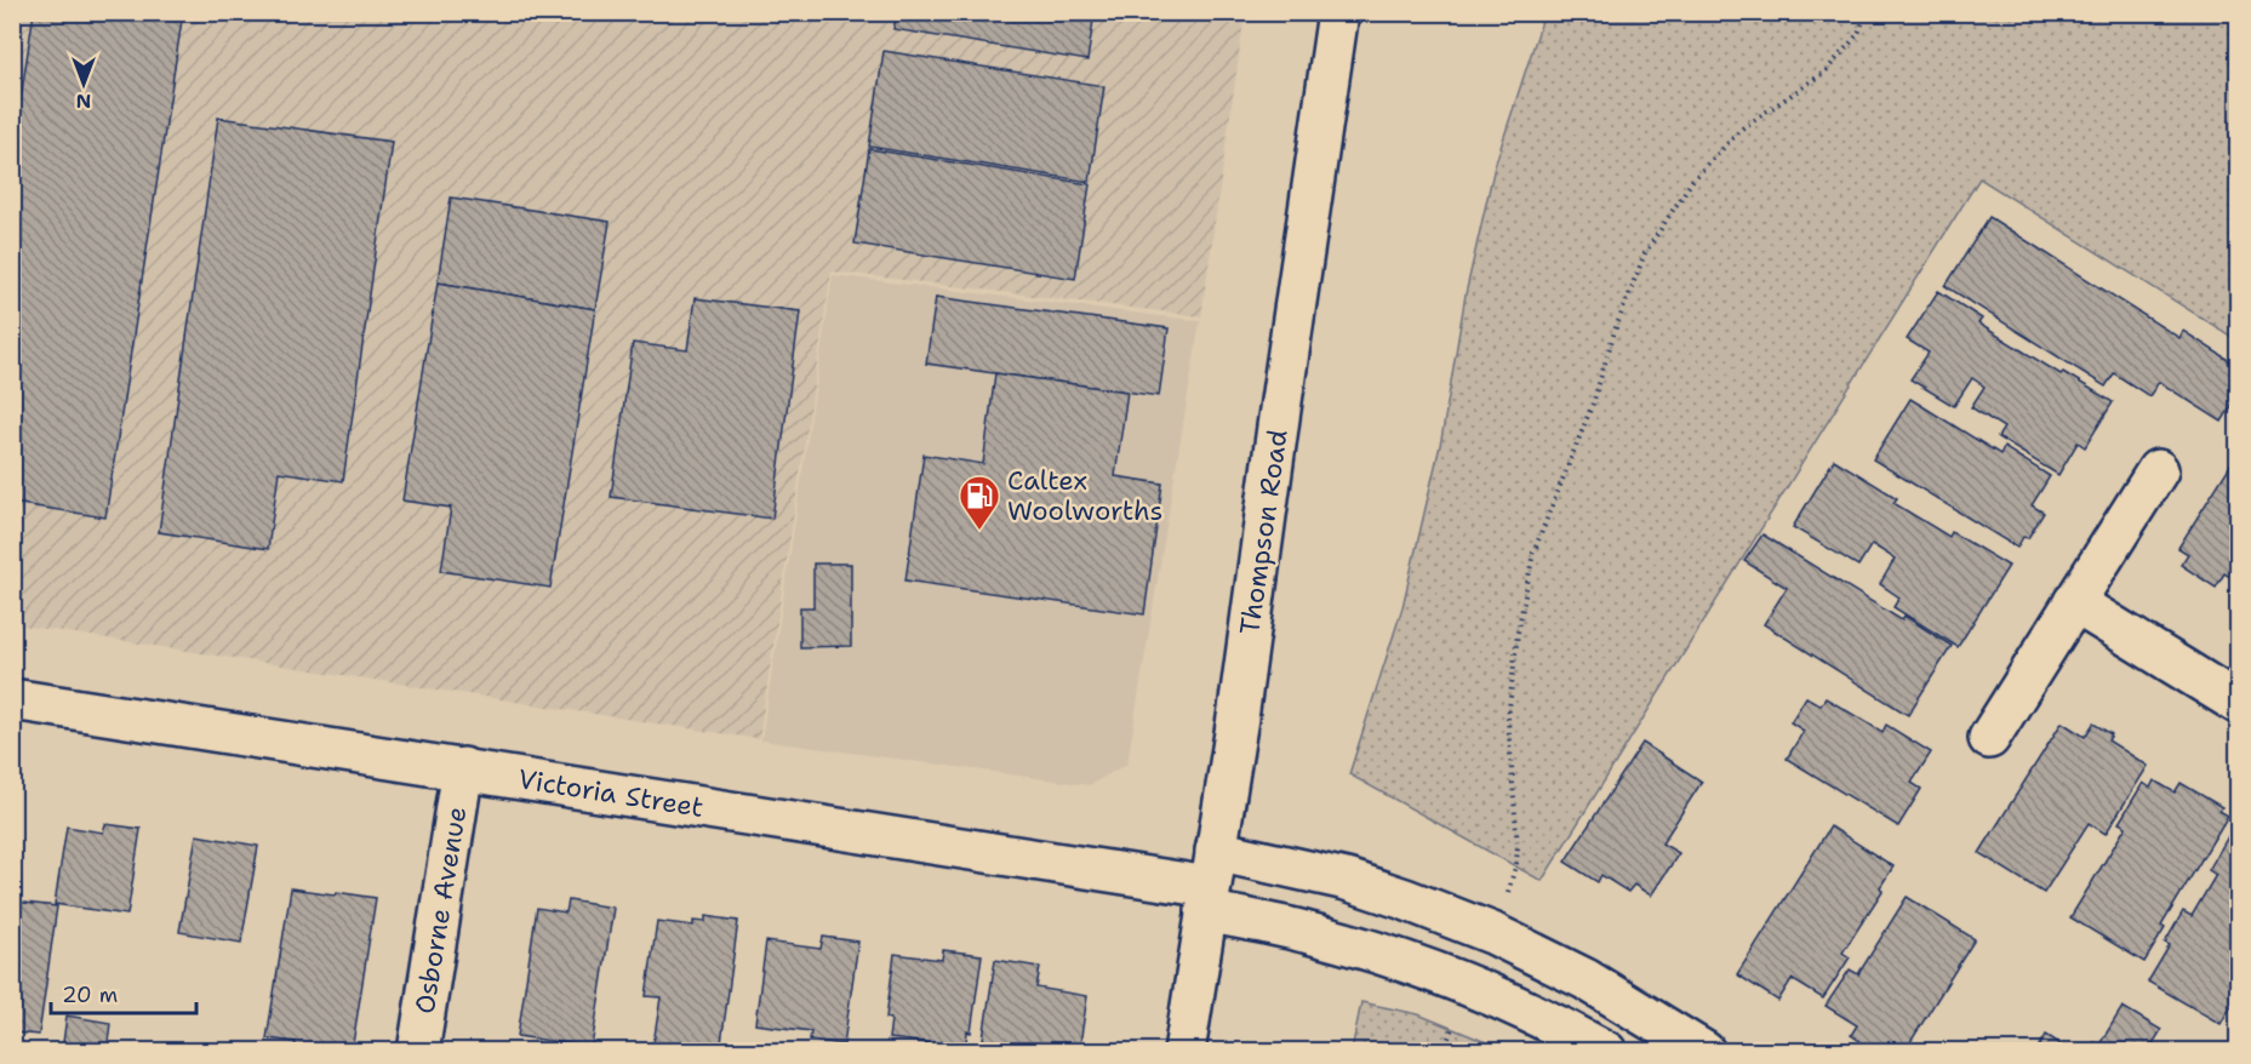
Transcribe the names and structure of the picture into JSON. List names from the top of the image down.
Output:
{
  "streets": {
    "street": ["Thompson Road", "Victoria Street", "Osborne Avenue"]
  },
  "crossings": [
    ["Thompson Road", "Victoria Street"],
    ["Victoria Street", "Osborne Avenue"]
  ],
  "places": {
    "fuel station": ["Caltex Woolworths"]
  },
  "scale_bar": "20 m",
  "north": "bottom"
}
